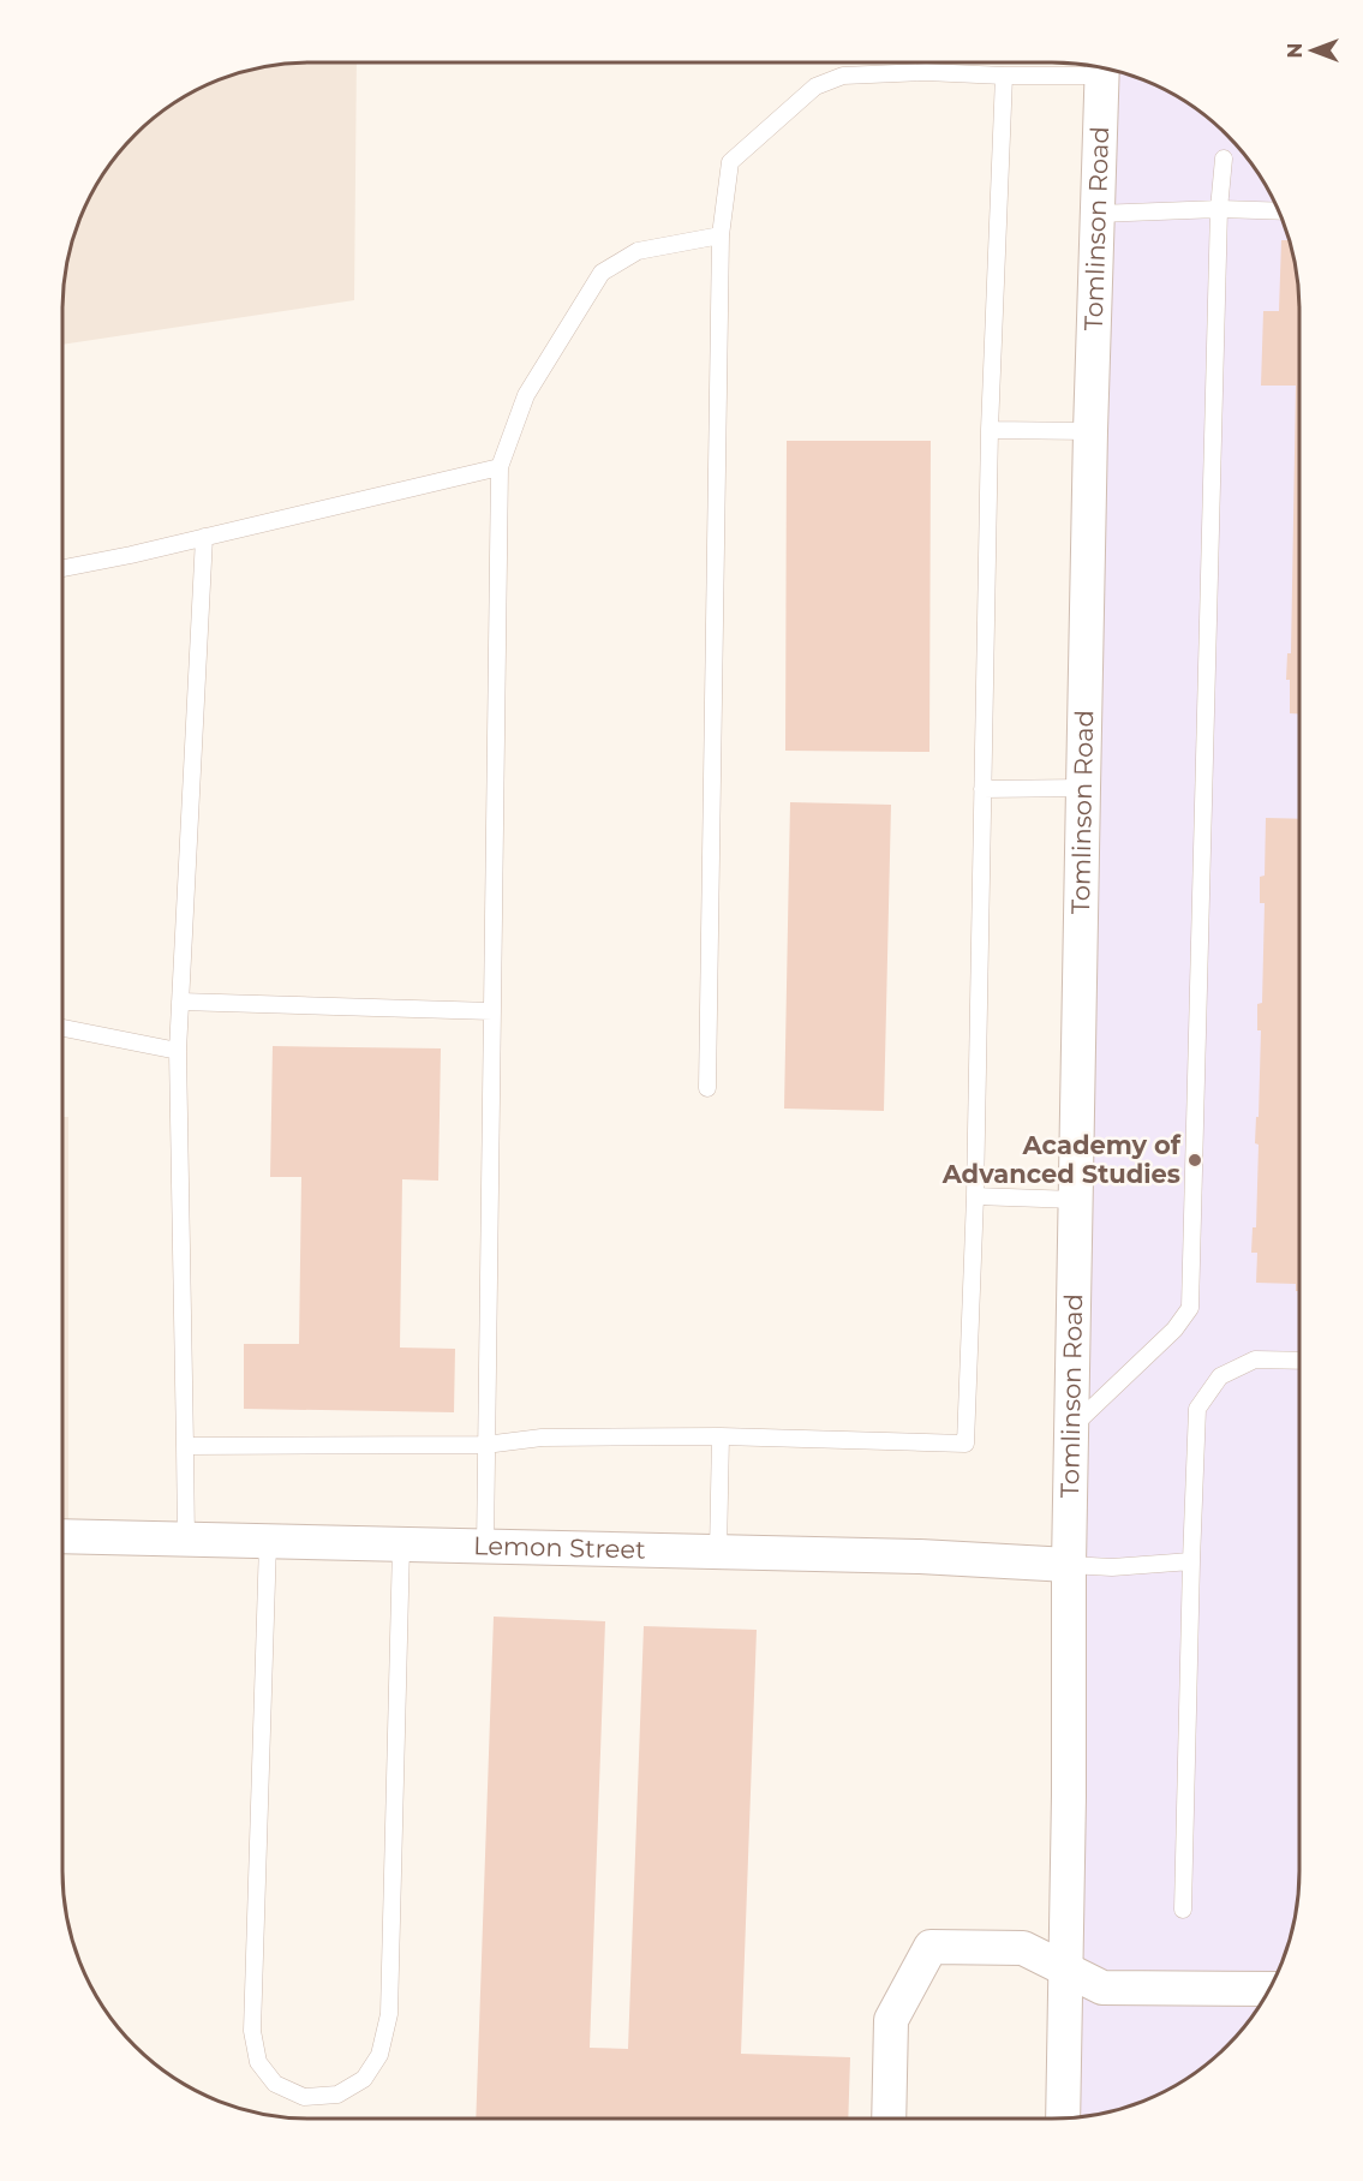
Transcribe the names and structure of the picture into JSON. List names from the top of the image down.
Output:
{
  "streets": {
    "street": ["Tomlinson Road", "Lemon Street"]
  },
  "crossings": [
    ["Tomlinson Road", "Lemon Street"]
  ],
  "places": ["Academy of Advanced Studies"],
  "north": "left"
}
